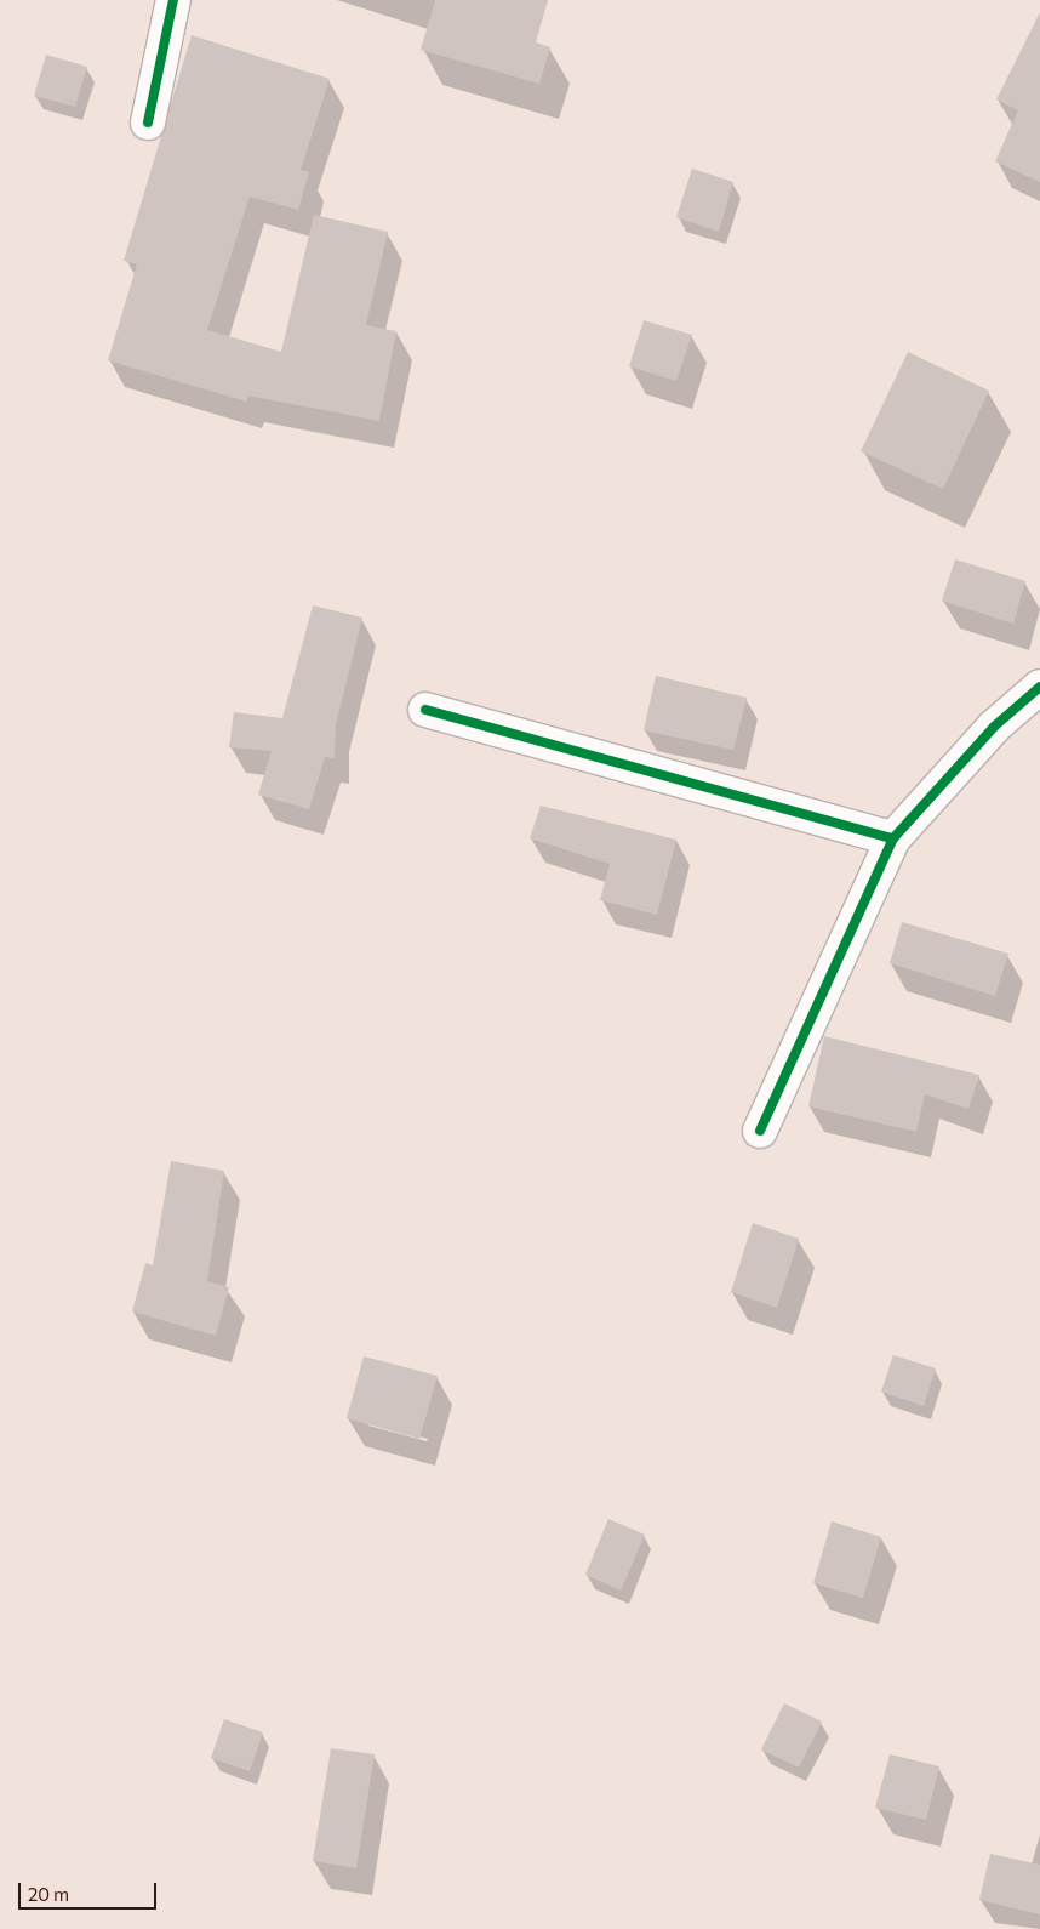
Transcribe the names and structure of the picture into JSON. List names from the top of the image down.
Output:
{
  "scale_bar": "20 m"
}
